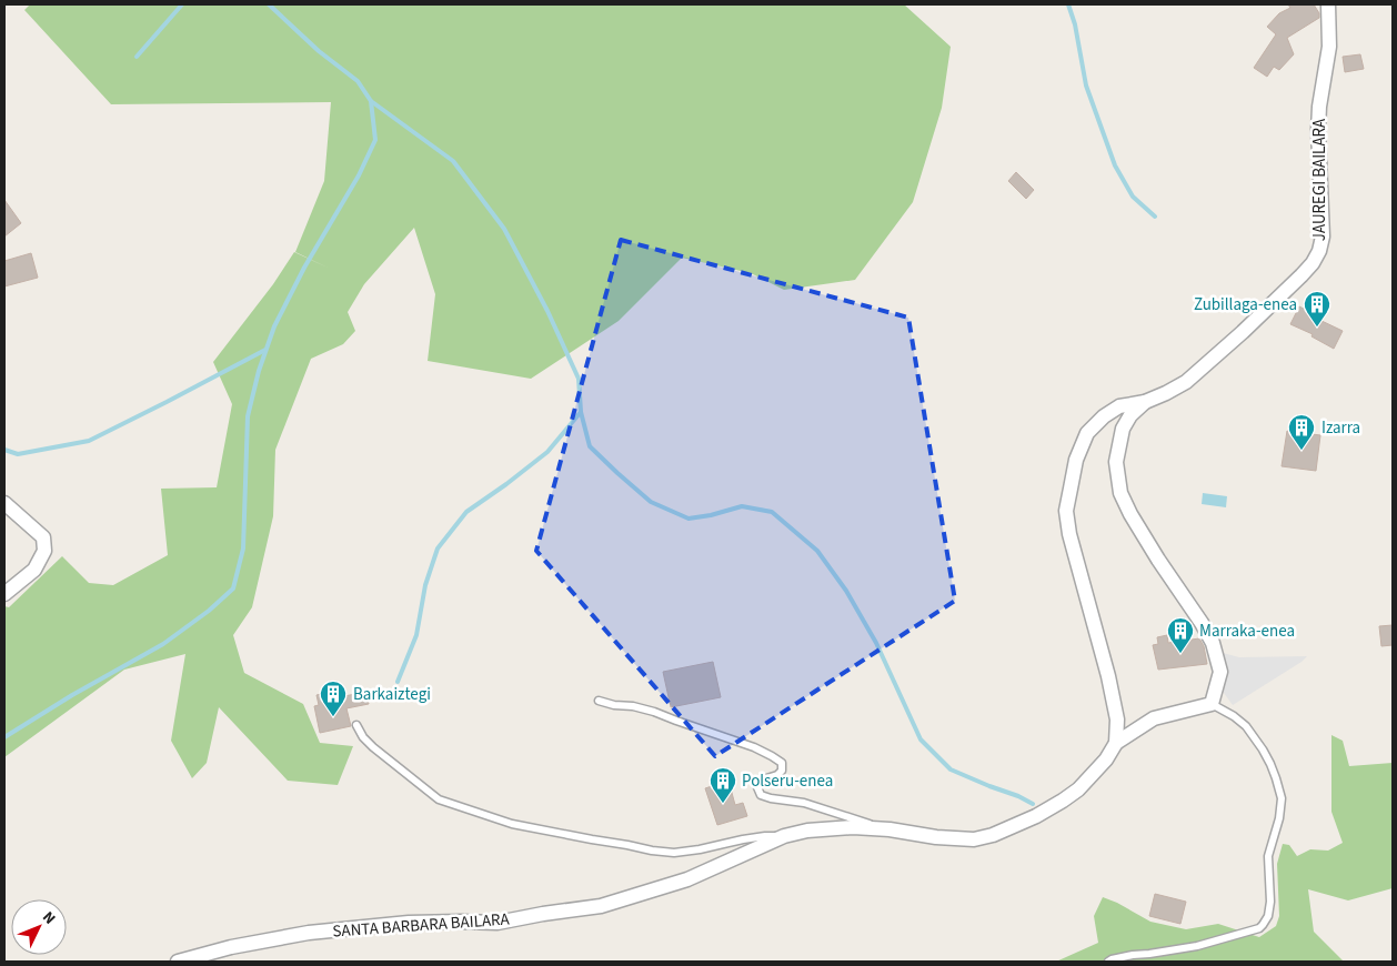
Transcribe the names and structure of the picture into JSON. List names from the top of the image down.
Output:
{
  "streets": {
    "street": ["JAUREGI BAILARA", "SANTA BARBARA BAILARA"]
  },
  "crossings": [
    ["JAUREGI BAILARA", "SANTA BARBARA BAILARA"]
  ],
  "places": {
    "building": [
      "Zubillaga-enea",
      "Izarra",
      "Marraka-enea",
      "Barkaiztegi",
      "Polseru-enea"
    ]
  },
  "north": "top right"
}
